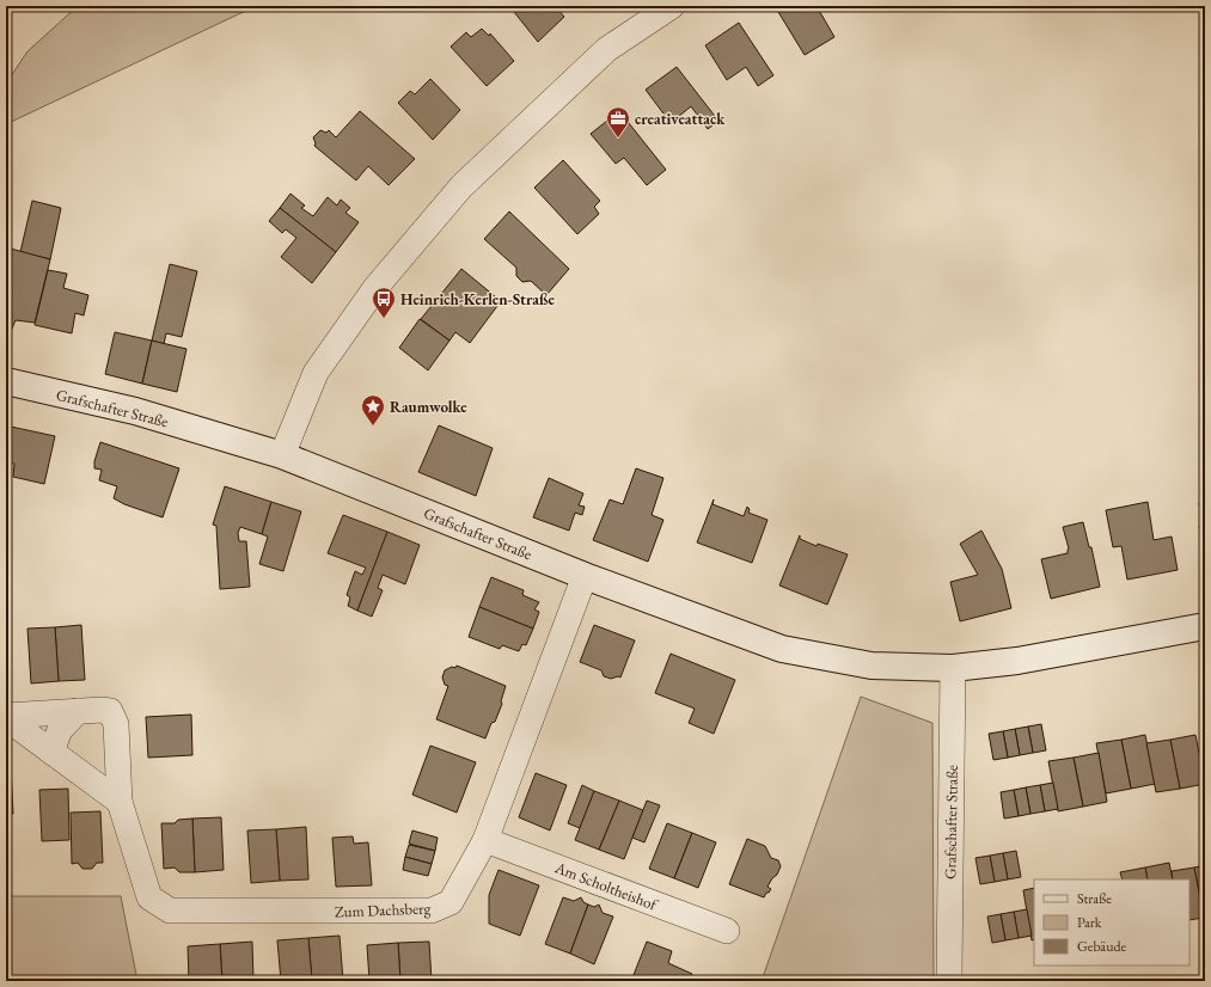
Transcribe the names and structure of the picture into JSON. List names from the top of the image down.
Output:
{
  "streets": {
    "main road": ["Grafschafter Straße"],
    "street": ["Am Scholtheishof", "Zum Dachsberg"]
  },
  "crossings": [
    ["Grafschafter Straße", "Zum Dachsberg"],
    ["Am Scholtheishof", "Zum Dachsberg"]
  ],
  "places": {
    "office": ["creativeattack"],
    "bus stop": ["Heinrich-Kerlen-Straße"],
    "place": ["Raumwolke"]
  },
  "legend": ["Straße", "Park", "Gebäude"]
}
